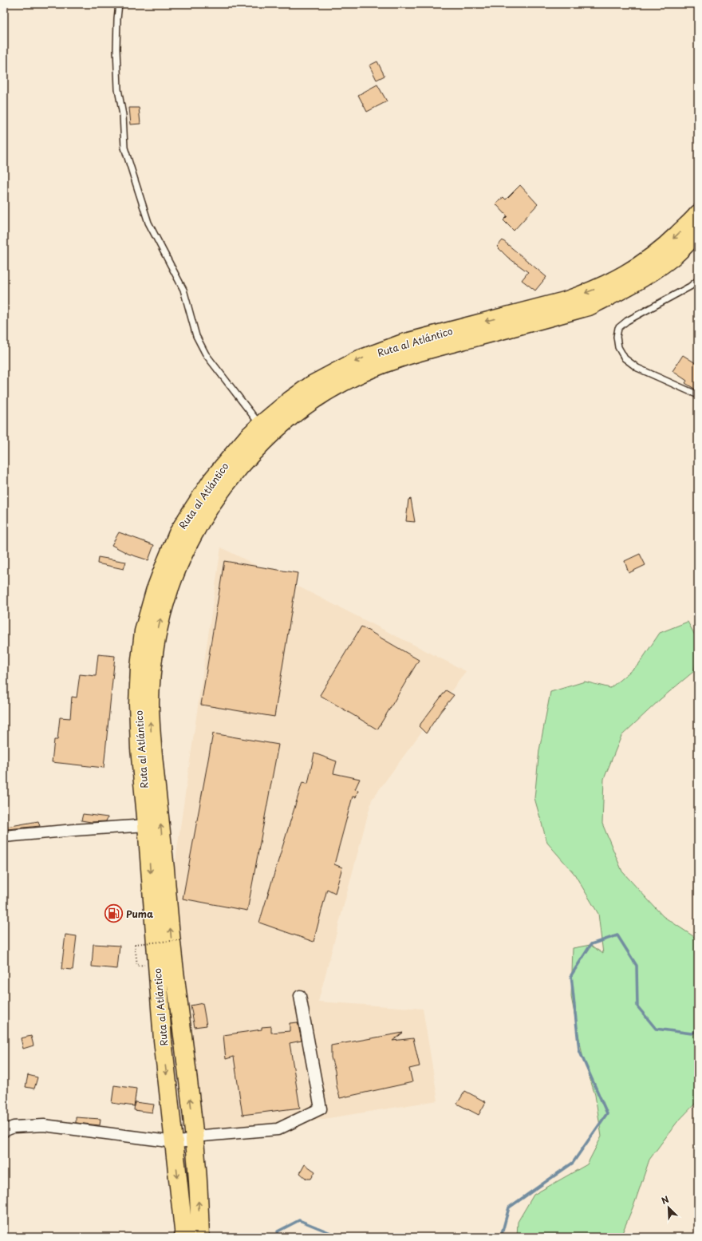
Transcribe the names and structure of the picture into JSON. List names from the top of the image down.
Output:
{
  "streets": {
    "highway": ["Ruta al Atlántico"]
  },
  "places": {
    "fuel station": ["Puma"]
  },
  "north": "top left"
}
